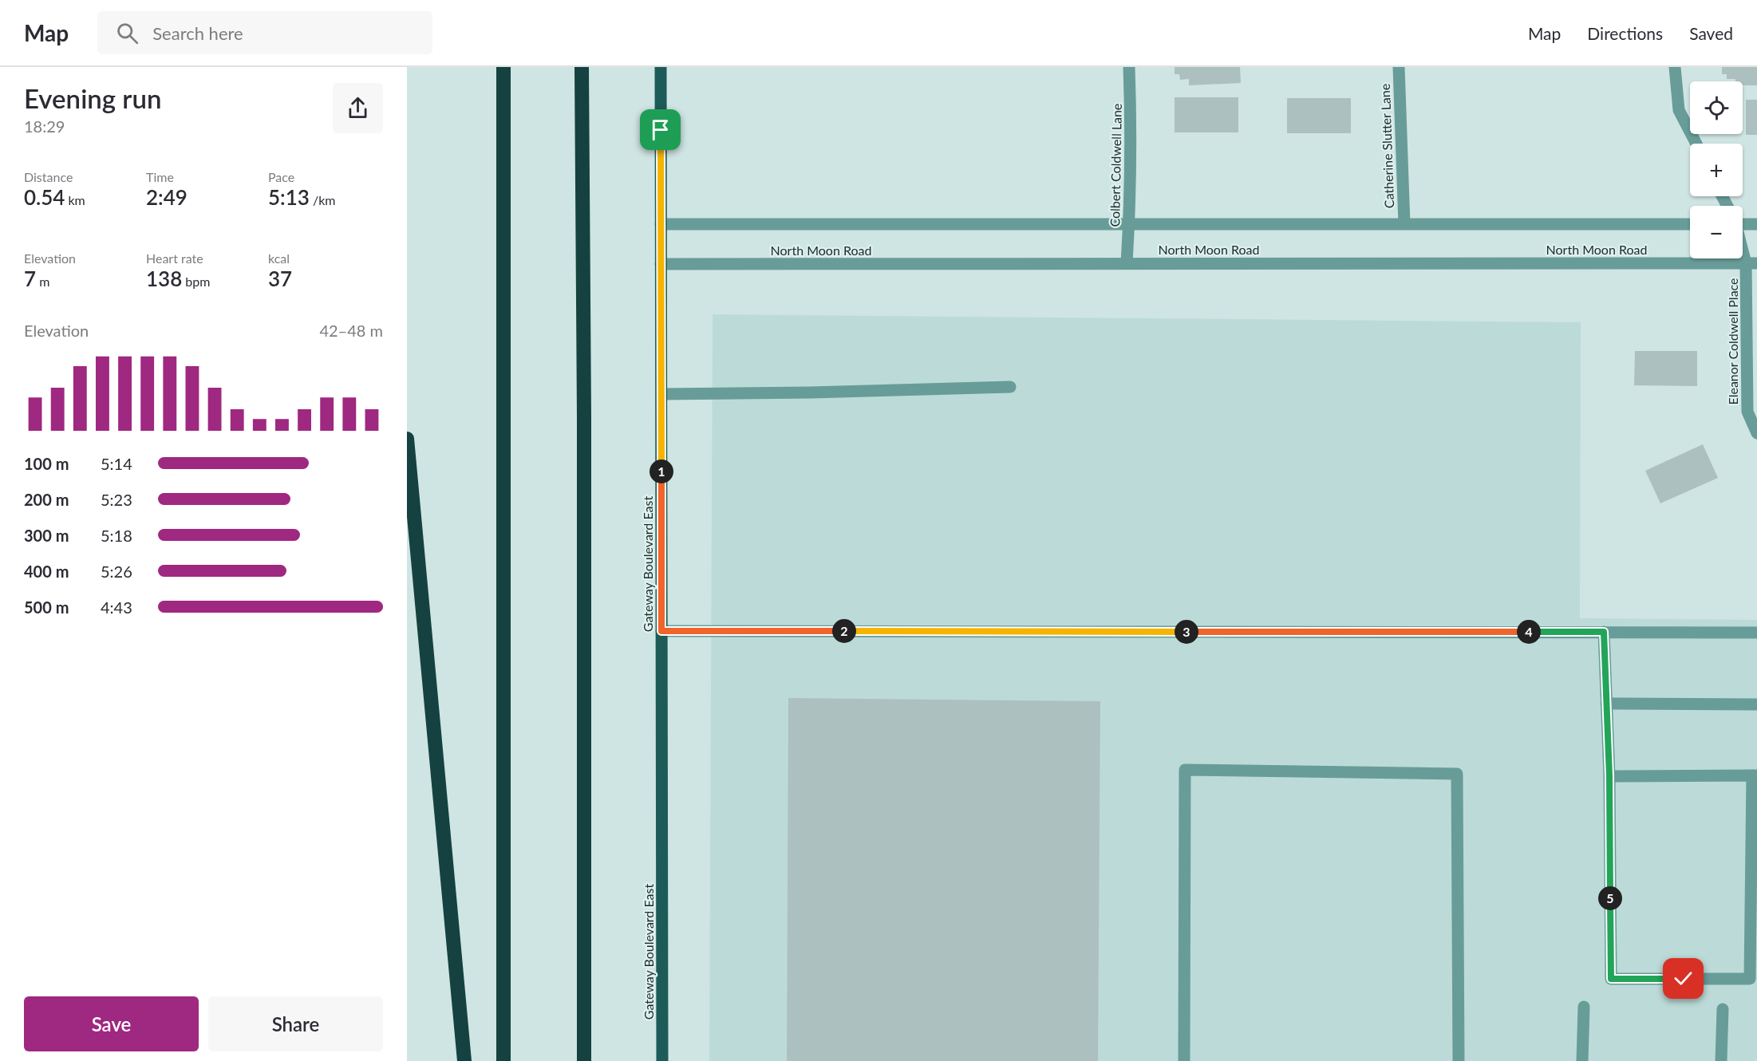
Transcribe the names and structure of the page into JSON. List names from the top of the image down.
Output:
{
  "streets": {
    "main road": ["Gateway Boulevard East"],
    "street": [
      "Catherine Slutter Lane",
      "Colbert Coldwell Lane",
      "North Moon Road",
      "Eleanor Coldwell Place"
    ]
  },
  "crossings": [
    ["Catherine Slutter Lane", "North Moon Road"],
    ["Colbert Coldwell Lane", "North Moon Road"],
    ["North Moon Road", "Eleanor Coldwell Place"],
    ["North Moon Road", "Gateway Boulevard East"]
  ],
  "page": {
    "header": "Map",
    "search": "Search here",
    "nav": ["Map", "Directions", "Saved"],
    "heading": ["Evening run", "18:29"],
    "map_buttons": ["+", "−"],
    "stats": [
      ["Distance", "0.54 km"],
      ["Time", "2:49"],
      ["Pace", "5:13 /km"],
      ["Elevation", "7 m"],
      ["Heart rate", "138 bpm"],
      ["kcal", "37"]
    ],
    "chart": ["Elevation", "42–48 m"],
    "list": [
      {
        "name": "100 m",
        "note": "5:14"
      },
      {
        "name": "200 m",
        "note": "5:23"
      },
      {
        "name": "300 m",
        "note": "5:18"
      },
      {
        "name": "400 m",
        "note": "5:26"
      },
      {
        "name": "500 m",
        "note": "4:43"
      }
    ],
    "pins": [
      "1",
      "2",
      "3",
      "4",
      "5"
    ],
    "buttons": ["Save", "Share"]
  }
}
